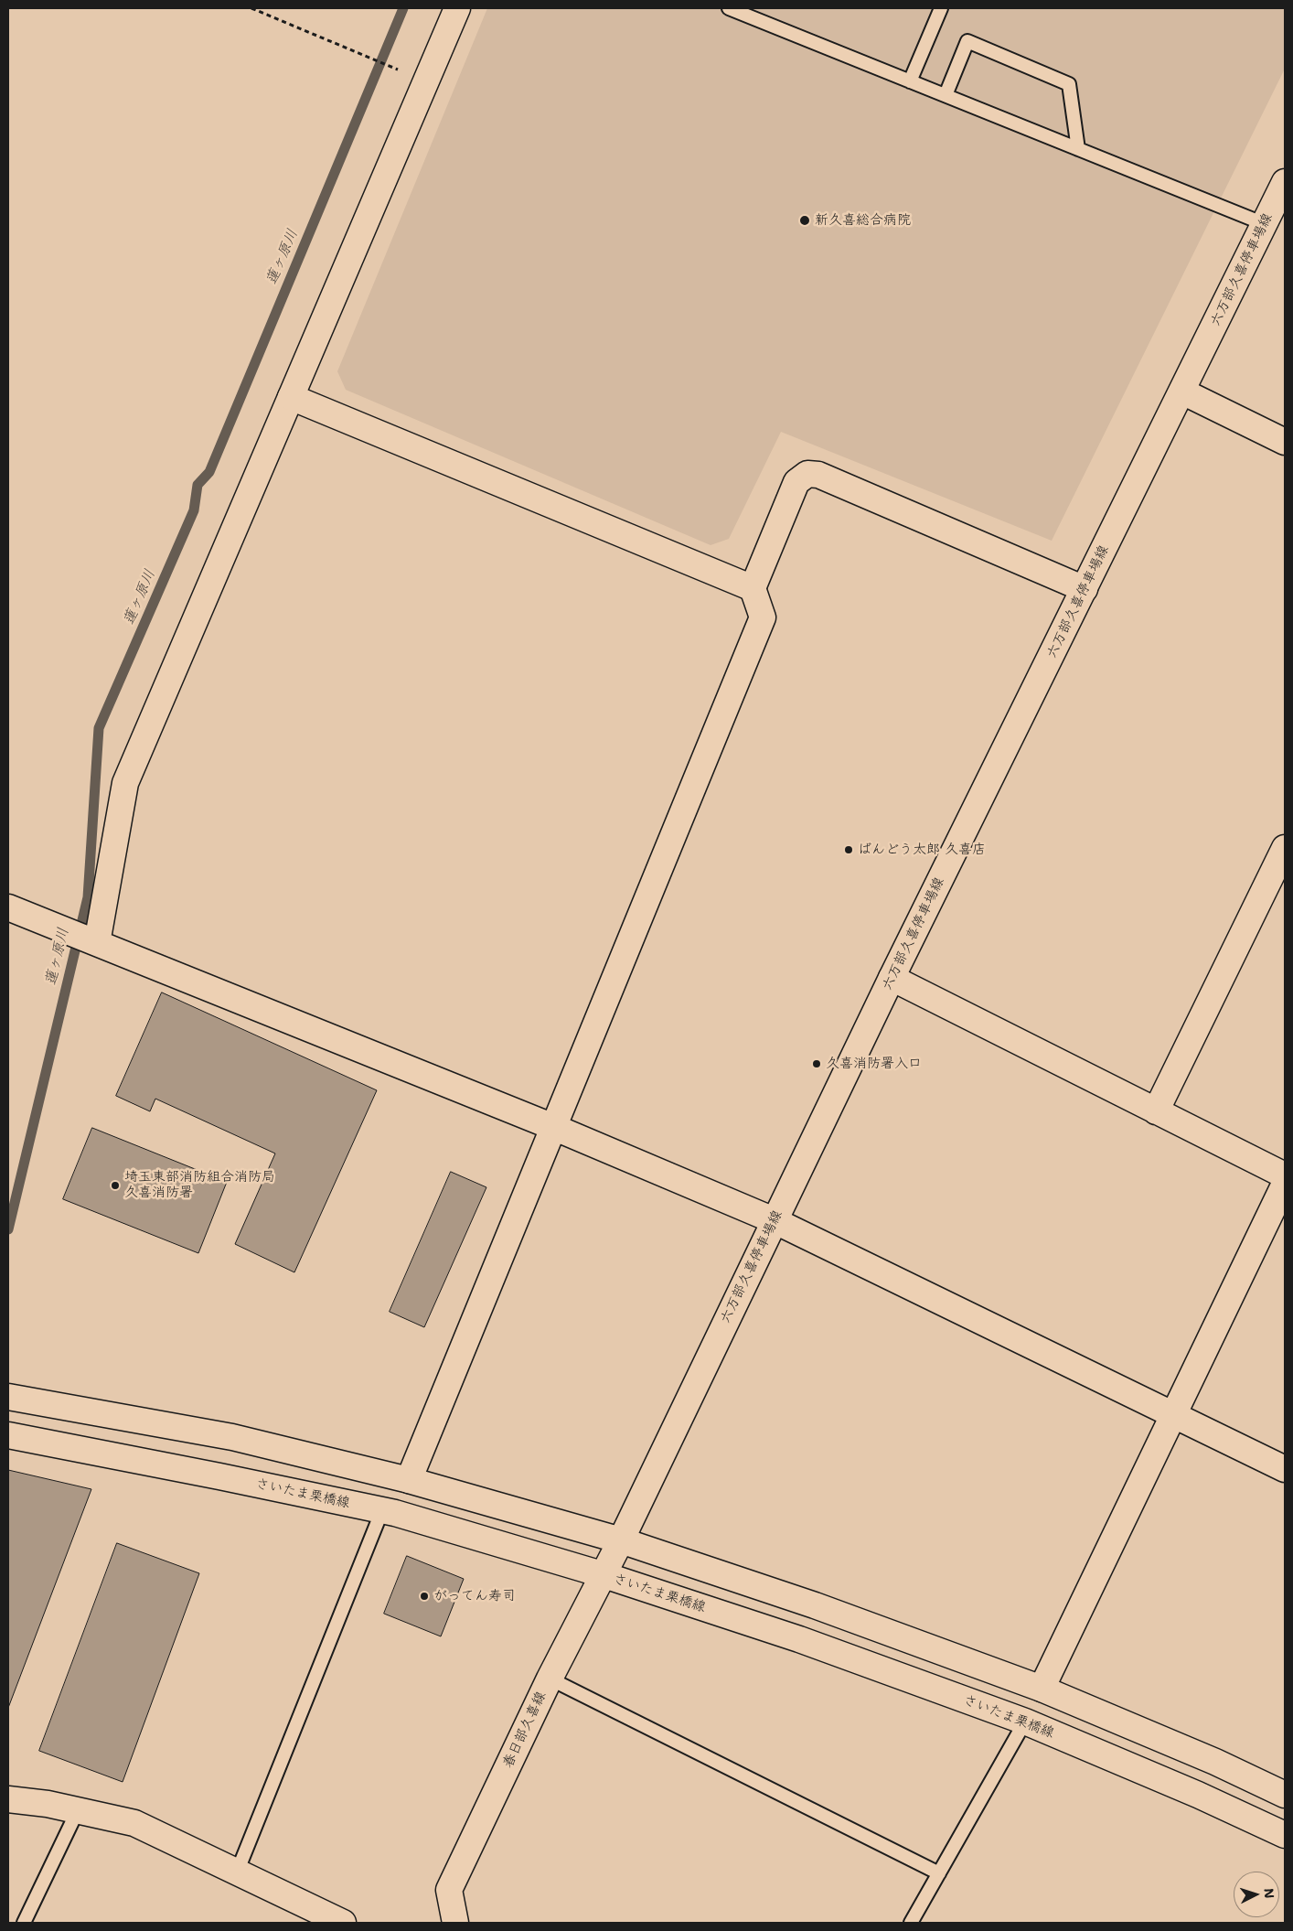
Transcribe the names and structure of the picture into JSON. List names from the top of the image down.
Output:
{
  "streets": {
    "street": ["六万部久喜停車場線", "さいたま栗橋線", "春日部久喜線"]
  },
  "crossings": [
    ["六万部久喜停車場線", "春日部久喜線"],
    ["さいたま栗橋線", "春日部久喜線"]
  ],
  "water": ["蓮ヶ原川"],
  "places": [
    "新久喜総合病院",
    "ばんどう太郎 久喜店",
    "久喜消防署入口",
    "埼玉東部消防組合消防局 久喜消防署",
    "がってん寿司"
  ],
  "north": "right"
}
